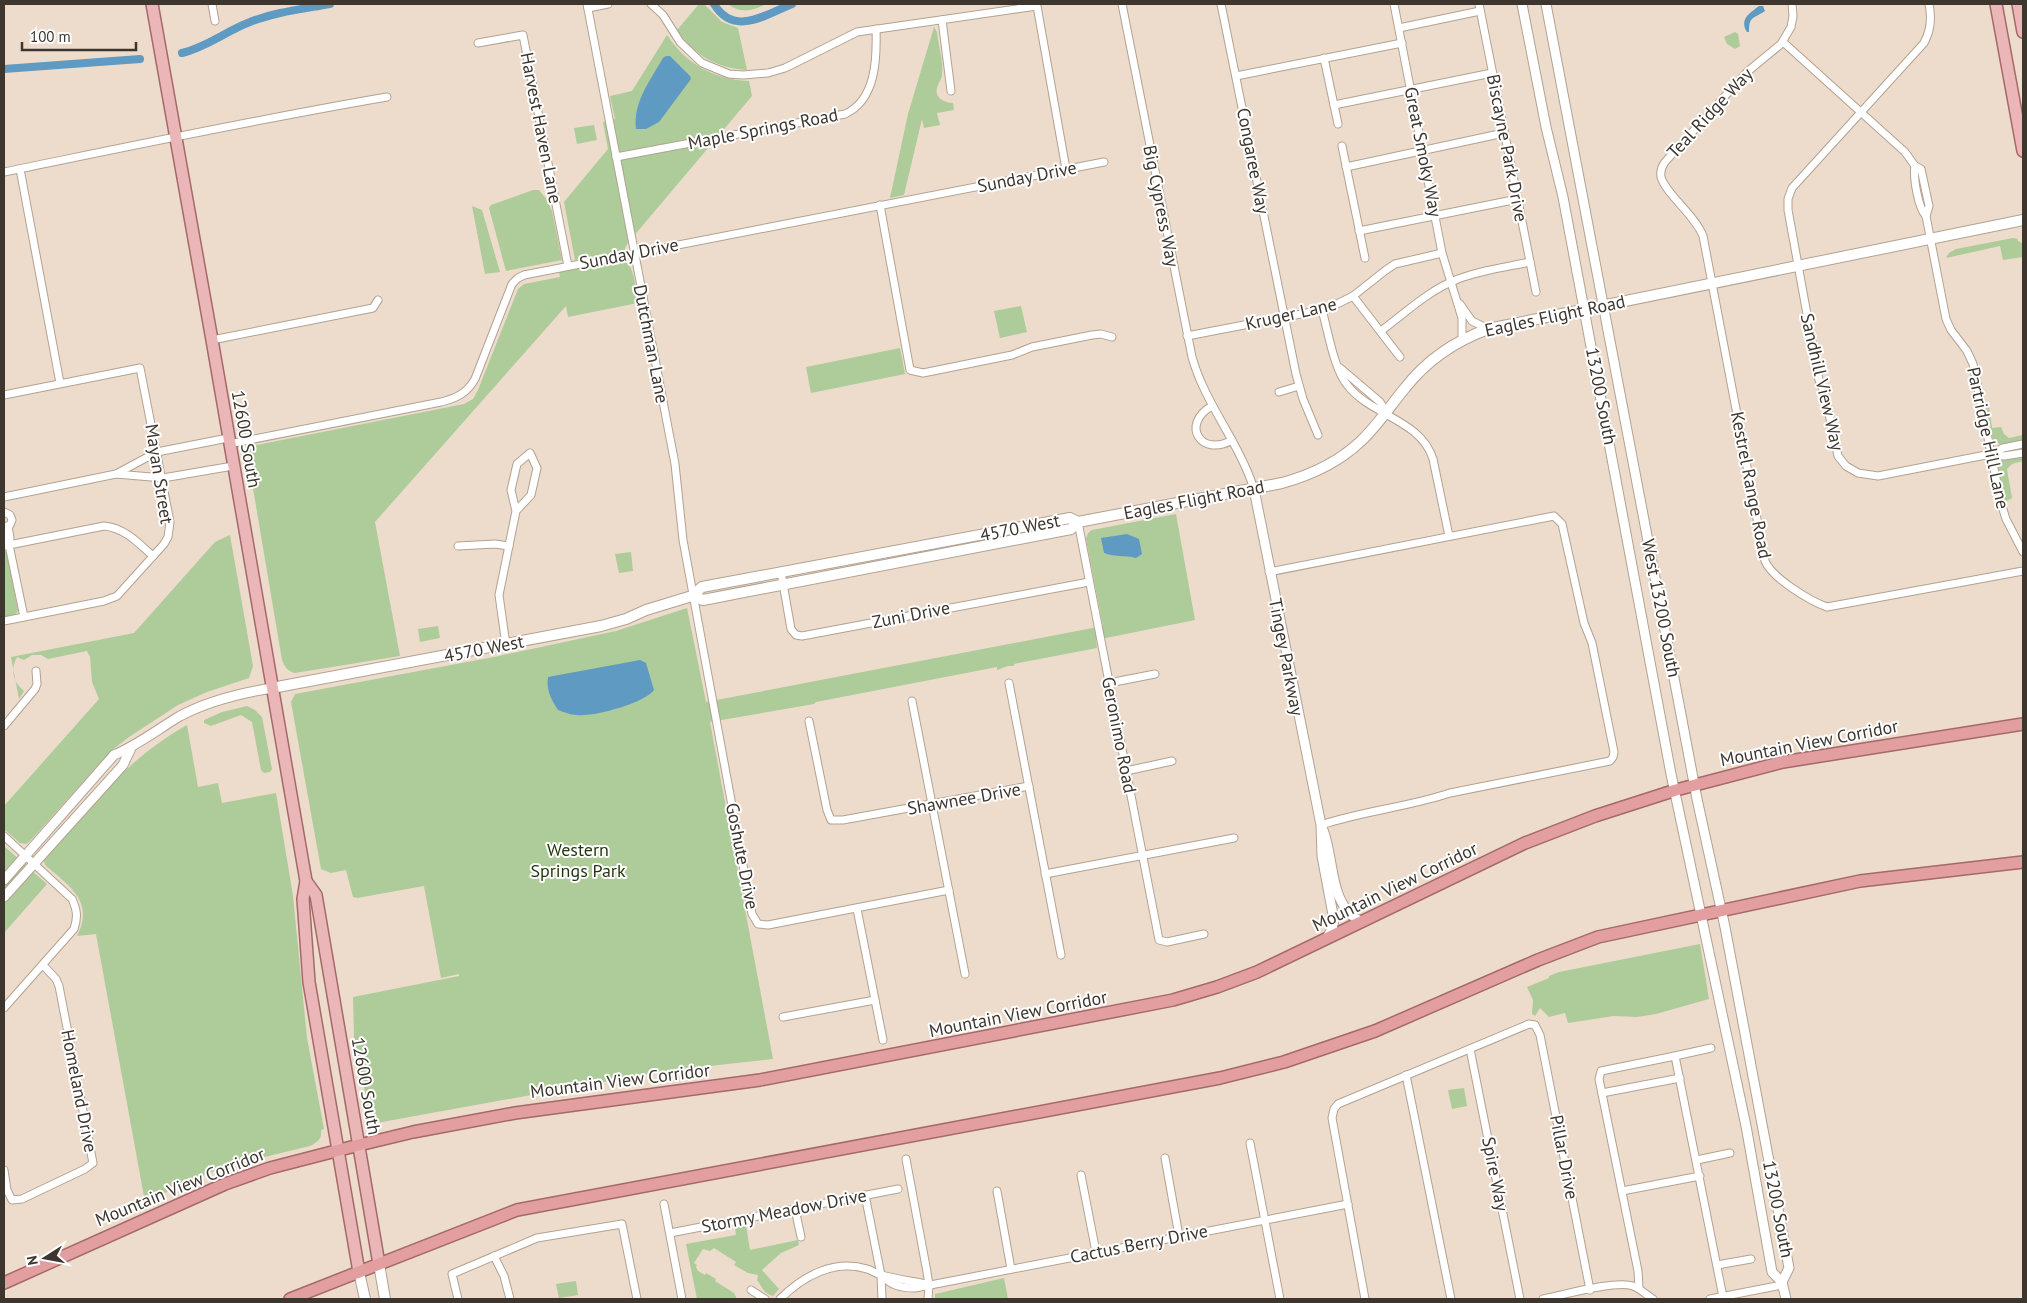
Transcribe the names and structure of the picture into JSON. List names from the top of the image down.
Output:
{
  "streets": {
    "highway": ["Mountain View Corridor"],
    "main road": ["Eagles Flight Road", "12600 South", "4570 West"],
    "street": [
      "Teal Ridge Way",
      "Harvest Haven Lane",
      "Maple Springs Road",
      "Biscayne Park Drive",
      "Great Smoky Way",
      "Congaree Way",
      "Sunday Drive",
      "Big Cypress Way",
      "Kruger Lane",
      "Dutchman Lane",
      "Sandhill View Way",
      "13200 South",
      "Partridge Hill Lane",
      "Mayan Street",
      "Kestrel Range Road",
      "West 13200 South",
      "Zuni Drive",
      "Tingey Parkway",
      "Geronimo Road",
      "Shawnee Drive",
      "Goshute Drive",
      "Homeland Drive",
      "Pillar Drive",
      "Spire Way",
      "Stormy Meadow Drive",
      "Cactus Berry Drive"
    ]
  },
  "crossings": [
    ["Teal Ridge Way", "Eagles Flight Road"],
    ["Teal Ridge Way", "Kestrel Range Road"],
    ["Harvest Haven Lane", "Sunday Drive"],
    ["Maple Springs Road", "Dutchman Lane"],
    ["Great Smoky Way", "Kruger Lane"],
    ["Great Smoky Way", "Eagles Flight Road"],
    ["Congaree Way", "Kruger Lane"],
    ["Sunday Drive", "Dutchman Lane"],
    ["Sunday Drive", "12600 South"],
    ["Big Cypress Way", "Kruger Lane"],
    ["Big Cypress Way", "Eagles Flight Road"],
    ["Big Cypress Way", "Tingey Parkway"],
    ["Eagles Flight Road", "Sandhill View Way"],
    ["Eagles Flight Road", "13200 South"],
    ["Eagles Flight Road", "Partridge Hill Lane"],
    ["Eagles Flight Road", "Kestrel Range Road"],
    ["Eagles Flight Road", "4570 West"],
    ["Eagles Flight Road", "West 13200 South"],
    ["Eagles Flight Road", "Tingey Parkway"],
    ["Eagles Flight Road", "Geronimo Road"],
    ["Dutchman Lane", "4570 West"],
    ["Dutchman Lane", "Goshute Drive"],
    ["Sandhill View Way", "Partridge Hill Lane"],
    ["13200 South", "West 13200 South"],
    ["13200 South", "Mountain View Corridor"],
    ["12600 South", "4570 West"],
    ["12600 South", "Mountain View Corridor"],
    ["4570 West", "Zuni Drive"],
    ["4570 West", "Geronimo Road"],
    ["4570 West", "Goshute Drive"],
    ["West 13200 South", "Mountain View Corridor"],
    ["Zuni Drive", "Geronimo Road"],
    ["Tingey Parkway", "Mountain View Corridor"],
    ["Pillar Drive", "Spire Way"]
  ],
  "parks": ["Western Springs Park"],
  "scale_bar": "100 m",
  "north": "left"
}
